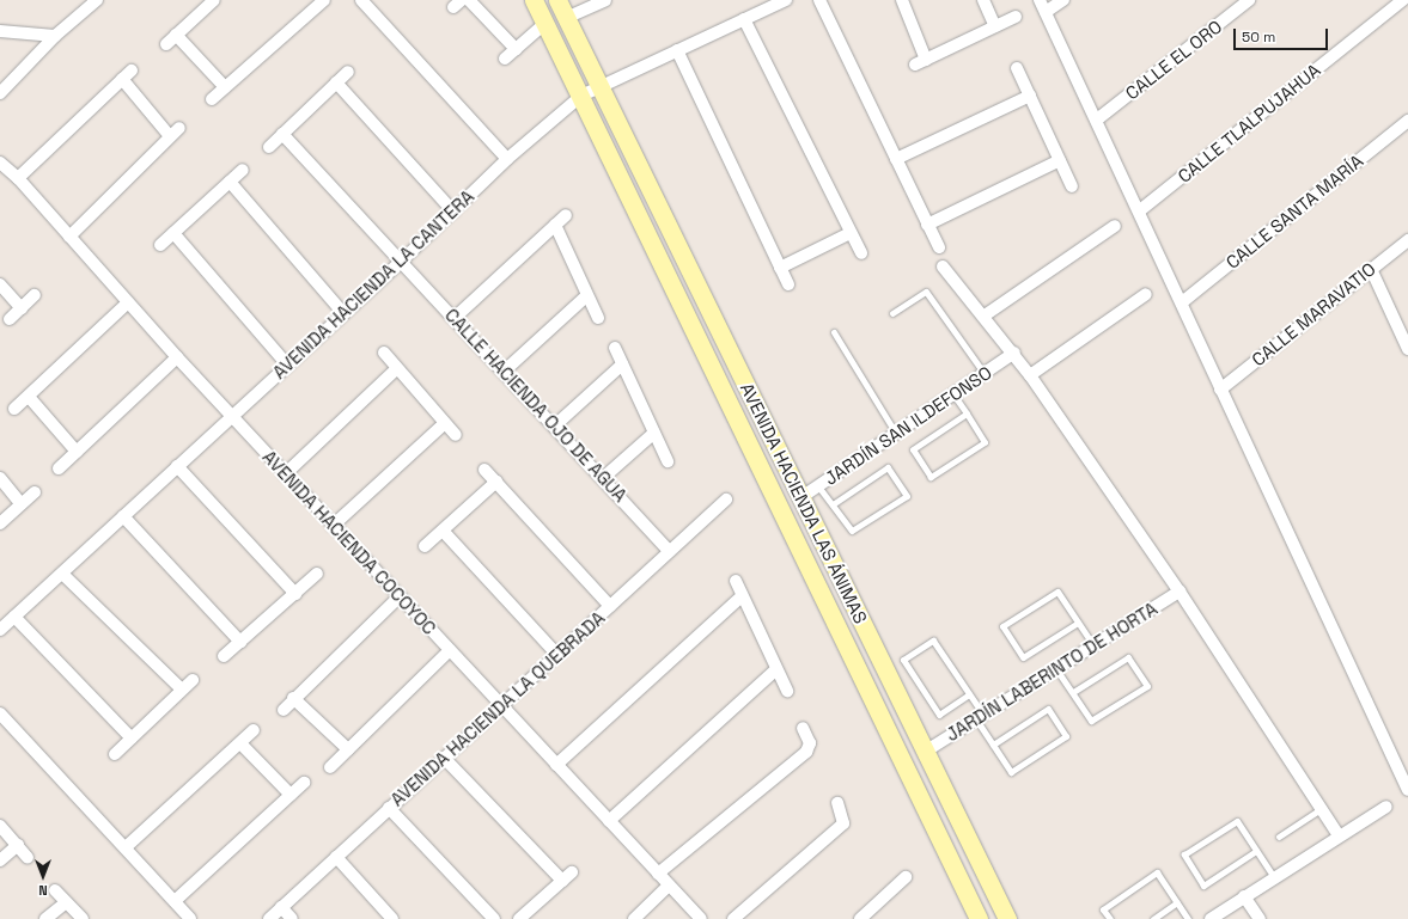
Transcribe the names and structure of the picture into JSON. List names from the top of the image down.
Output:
{
  "streets": {
    "street": [
      "CALLE EL ORO",
      "CALLE TLALPUJAHUA",
      "CALLE SANTA MARÍA",
      "AVENIDA HACIENDA LA CANTERA",
      "CALLE MARAVATIO",
      "CALLE HACIENDA OJO DE AGUA",
      "JARDÍN SAN ILDEFONSO",
      "AVENIDA HACIENDA LAS ÁNIMAS",
      "AVENIDA HACIENDA COCOYOC",
      "JARDÍN LABERINTO DE HORTA",
      "AVENIDA HACIENDA LA QUEBRADA"
    ]
  },
  "crossings": [
    ["AVENIDA HACIENDA LA CANTERA", "CALLE HACIENDA OJO DE AGUA"],
    ["AVENIDA HACIENDA LA CANTERA", "AVENIDA HACIENDA LAS ÁNIMAS"],
    ["AVENIDA HACIENDA LA CANTERA", "AVENIDA HACIENDA COCOYOC"],
    ["CALLE HACIENDA OJO DE AGUA", "AVENIDA HACIENDA LA QUEBRADA"],
    ["JARDÍN SAN ILDEFONSO", "AVENIDA HACIENDA LAS ÁNIMAS"],
    ["AVENIDA HACIENDA LAS ÁNIMAS", "JARDÍN LABERINTO DE HORTA"],
    ["AVENIDA HACIENDA COCOYOC", "AVENIDA HACIENDA LA QUEBRADA"]
  ],
  "scale_bar": "50 m",
  "north": "bottom"
}
